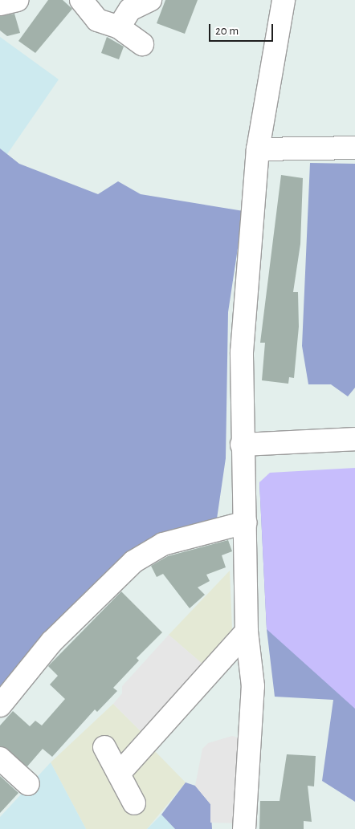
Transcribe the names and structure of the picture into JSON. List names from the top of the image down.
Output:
{
  "scale_bar": "20 m"
}
